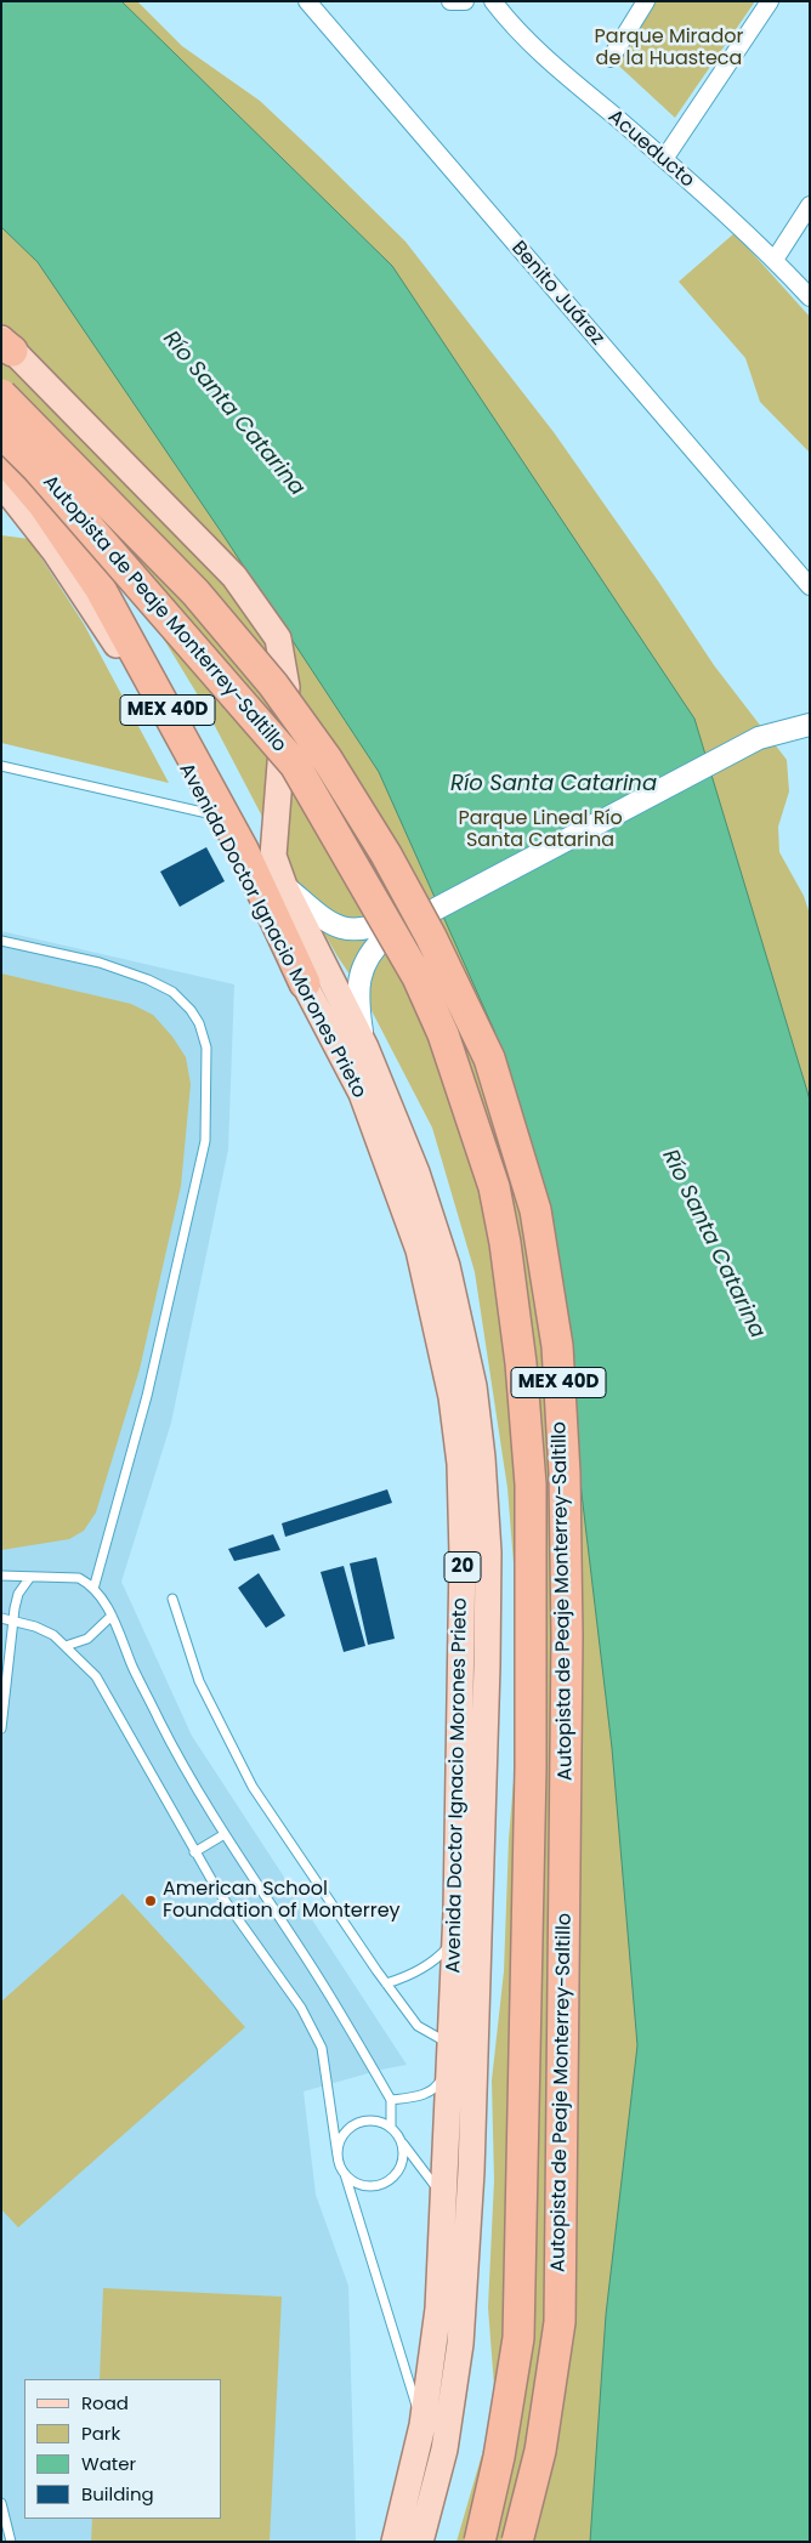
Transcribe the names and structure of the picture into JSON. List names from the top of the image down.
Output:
{
  "streets": {
    "highway": ["Autopista de Peaje Monterrey-Saltillo", "MEX 40D"],
    "main road": ["Avenida Doctor Ignacio Morones Prieto", "20"],
    "street": ["Acueducto", "Benito Juárez"]
  },
  "crossings": [
    ["MEX 40D", "Avenida Doctor Ignacio Morones Prieto"]
  ],
  "water": ["Río Santa Catarina"],
  "parks": ["Parque Mirador de la Huasteca", "Parque Lineal Río Santa Catarina"],
  "places": ["American School Foundation of Monterrey"],
  "legend": [
    "Road",
    "Park",
    "Water",
    "Building"
  ]
}
